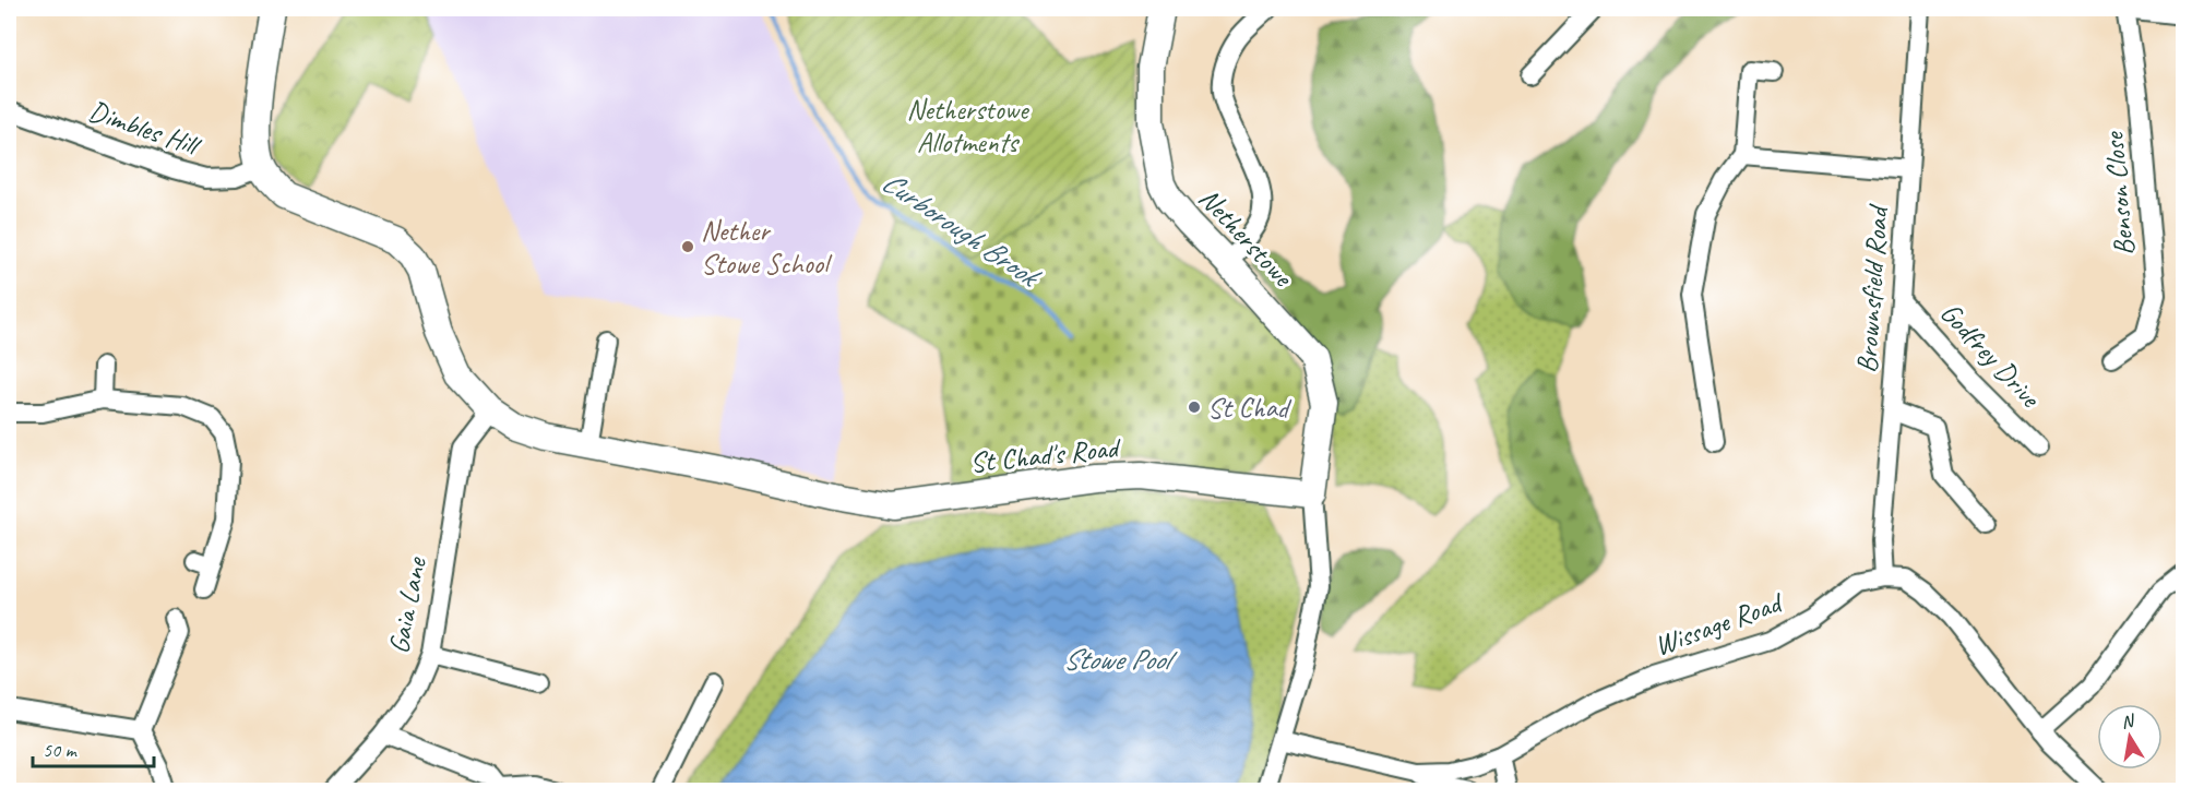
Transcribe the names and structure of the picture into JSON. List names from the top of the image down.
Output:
{
  "streets": {
    "street": [
      "Dimbles Hill",
      "Benson Close",
      "Netherstowe",
      "Brownsfield Road",
      "Godfrey Drive",
      "St Chad's Road",
      "Gaia Lane",
      "Wissage Road"
    ]
  },
  "crossings": [
    ["Dimbles Hill", "St Chad's Road"],
    ["Netherstowe", "St Chad's Road"],
    ["Brownsfield Road", "Godfrey Drive"],
    ["Brownsfield Road", "Wissage Road"],
    ["St Chad's Road", "Gaia Lane"]
  ],
  "water": ["Curborough Brook", "Stowe Pool"],
  "parks": ["Netherstowe Allotments"],
  "places": ["Nether Stowe School", "St Chad"],
  "scale_bar": "50 m",
  "north": "top"
}
